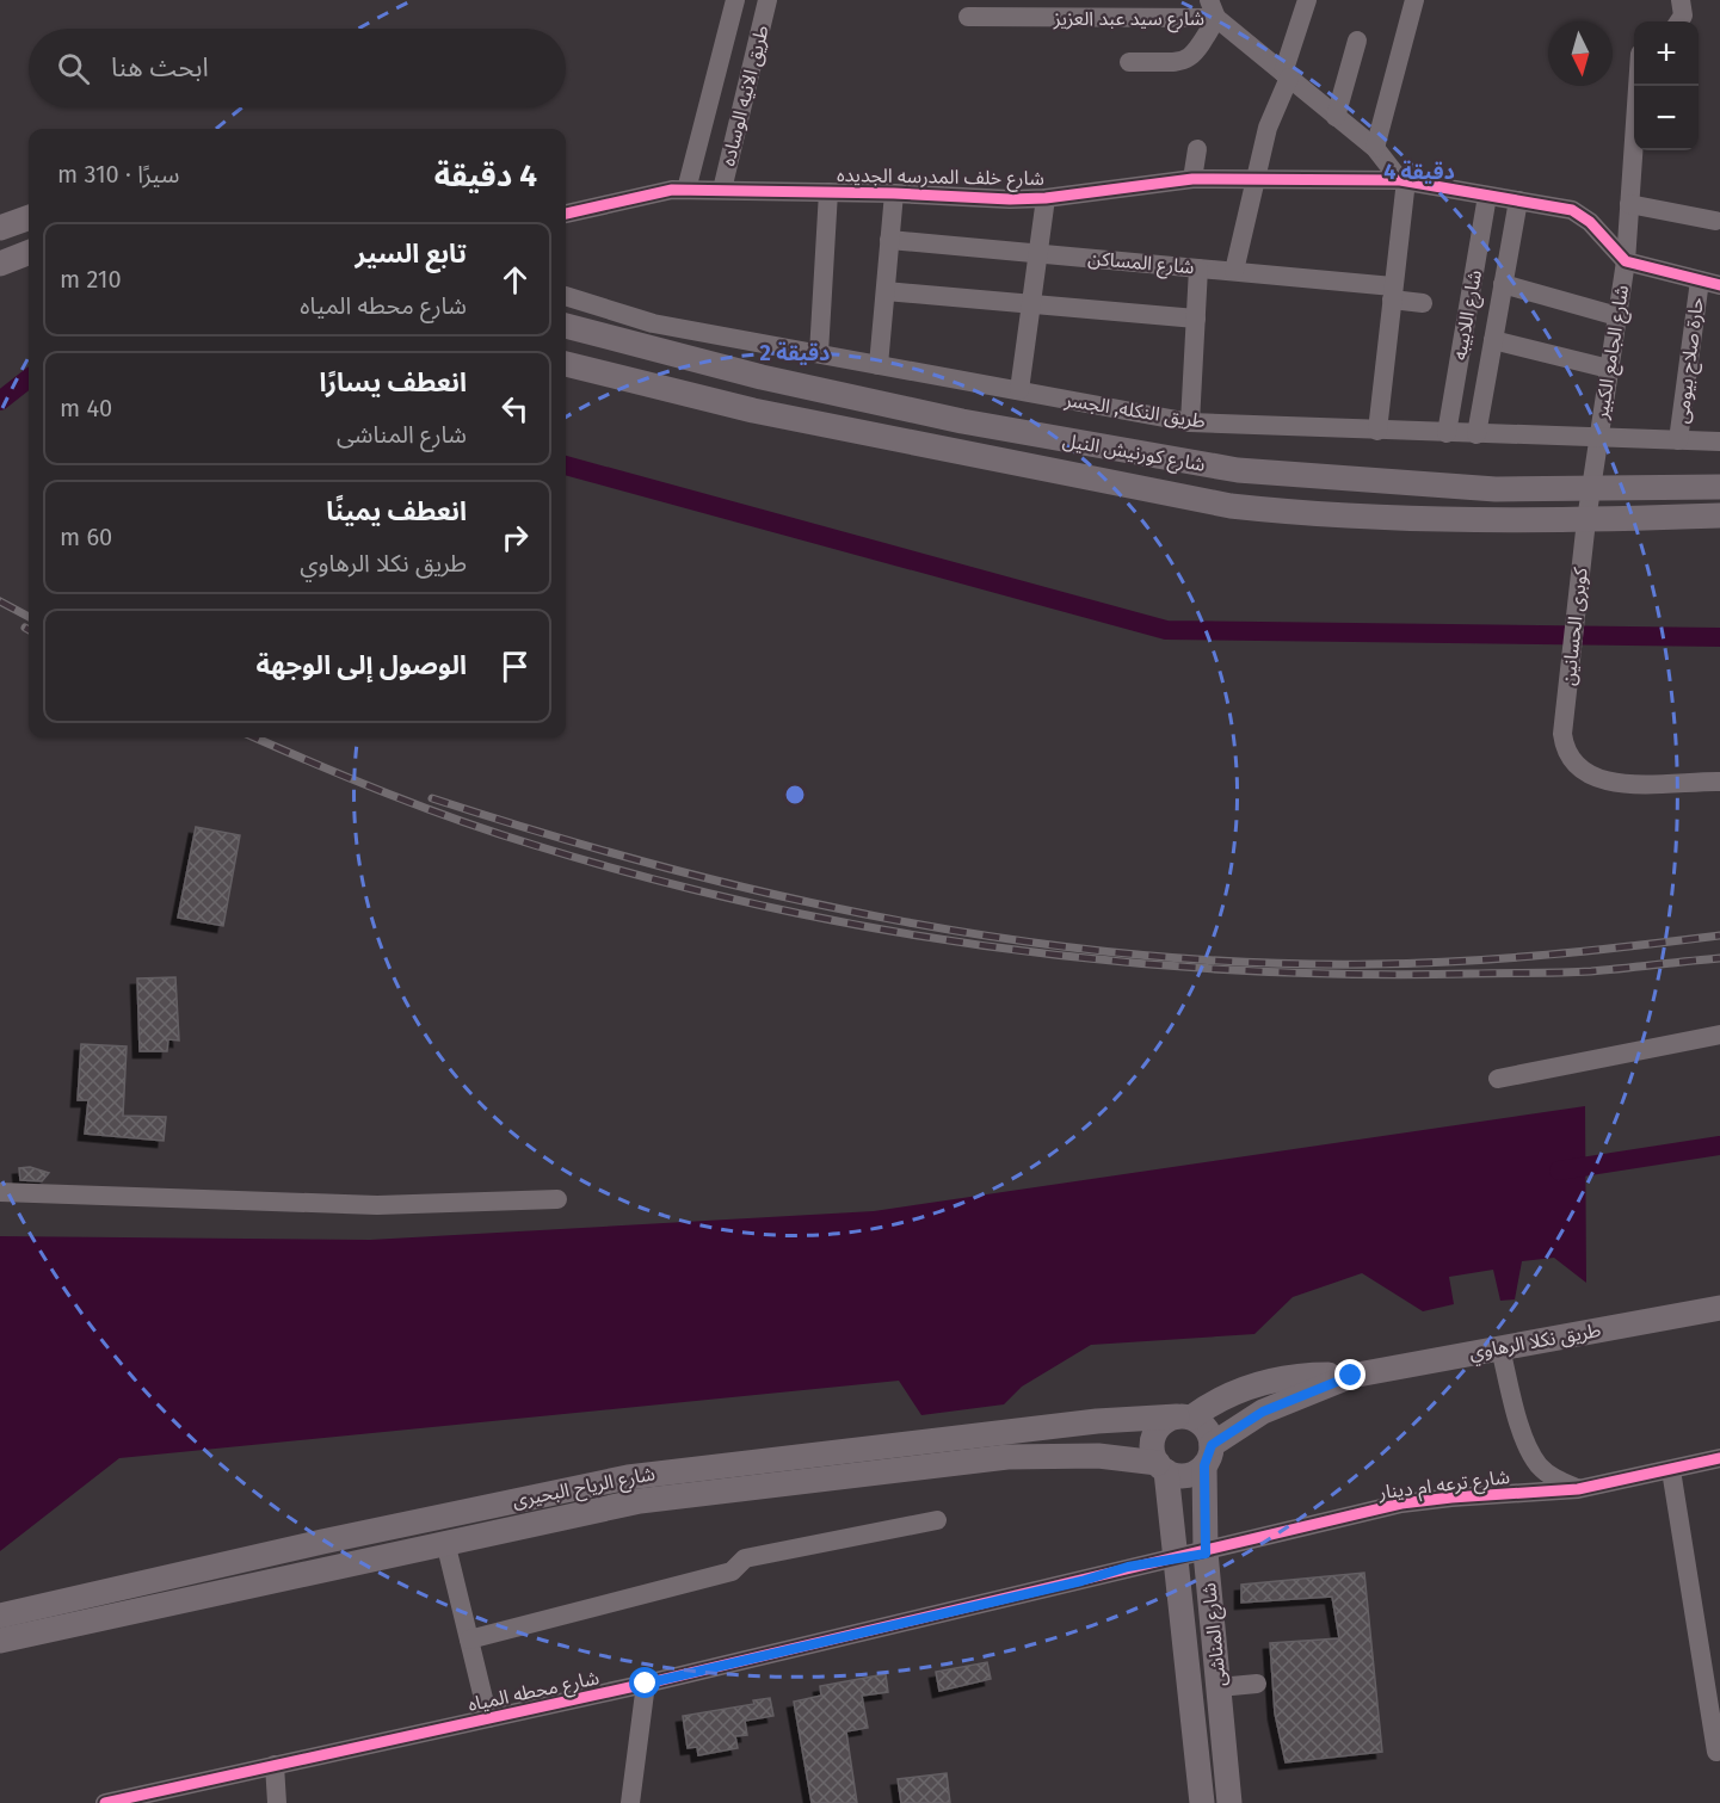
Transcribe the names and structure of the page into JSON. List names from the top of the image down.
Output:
{
  "streets": {
    "main road": [
      "شارع كورنيش النيل",
      "طريق نكلا الرهاوي",
      "شارع الرياح البحيرى",
      "شارع المناشى"
    ],
    "street": [
      "شارع سيد عبد العزيز",
      "طريق الانيه الوساده",
      "شارع خلف المدرسه الجديده",
      "شارع المساكن",
      "شارع اللابيبه",
      "شارع الجامع الكبير",
      "حارة صلاح بيومى",
      "طريق النكله, الجسر",
      "كوبرى الحسانين",
      "شارع ترعه ام دينار",
      "شارع محطه المياه"
    ]
  },
  "crossings": [
    ["شارع سيد عبد العزيز", "شارع خلف المدرسه الجديده"],
    ["طريق الانيه الوساده", "شارع خلف المدرسه الجديده"],
    ["شارع خلف المدرسه الجديده", "شارع اللابيبه"],
    ["شارع خلف المدرسه الجديده", "شارع الجامع الكبير"],
    ["شارع اللابيبه", "طريق النكله, الجسر"],
    ["شارع الجامع الكبير", "طريق النكله, الجسر"],
    ["شارع الجامع الكبير", "شارع كورنيش النيل"],
    ["شارع الجامع الكبير", "كوبرى الحسانين"],
    ["حارة صلاح بيومى", "طريق النكله, الجسر"],
    ["شارع كورنيش النيل", "كوبرى الحسانين"],
    ["طريق نكلا الرهاوي", "شارع الرياح البحيرى"],
    ["طريق نكلا الرهاوي", "شارع المناشى"],
    ["شارع ترعه ام دينار", "شارع المناشى"],
    ["شارع ترعه ام دينار", "شارع محطه المياه"],
    ["شارع الرياح البحيرى", "شارع المناشى"],
    ["شارع المناشى", "شارع محطه المياه"]
  ],
  "north": "bottom",
  "page": {
    "map_buttons": ["+", "−"],
    "search": "ابحث هنا",
    "heading": ["4 دقيقة", "سيرًا · 310 m"],
    "list": [
      ["تابع السير", "شارع محطه المياه", "210 m"],
      ["انعطف يسارًا", "شارع المناشى", "40 m"],
      ["انعطف يمينًا", "طريق نكلا الرهاوي", "60 m"],
      "الوصول إلى الوجهة"
    ]
  },
  "rings": ["4 دقيقة", "2 دقيقة"]
}
